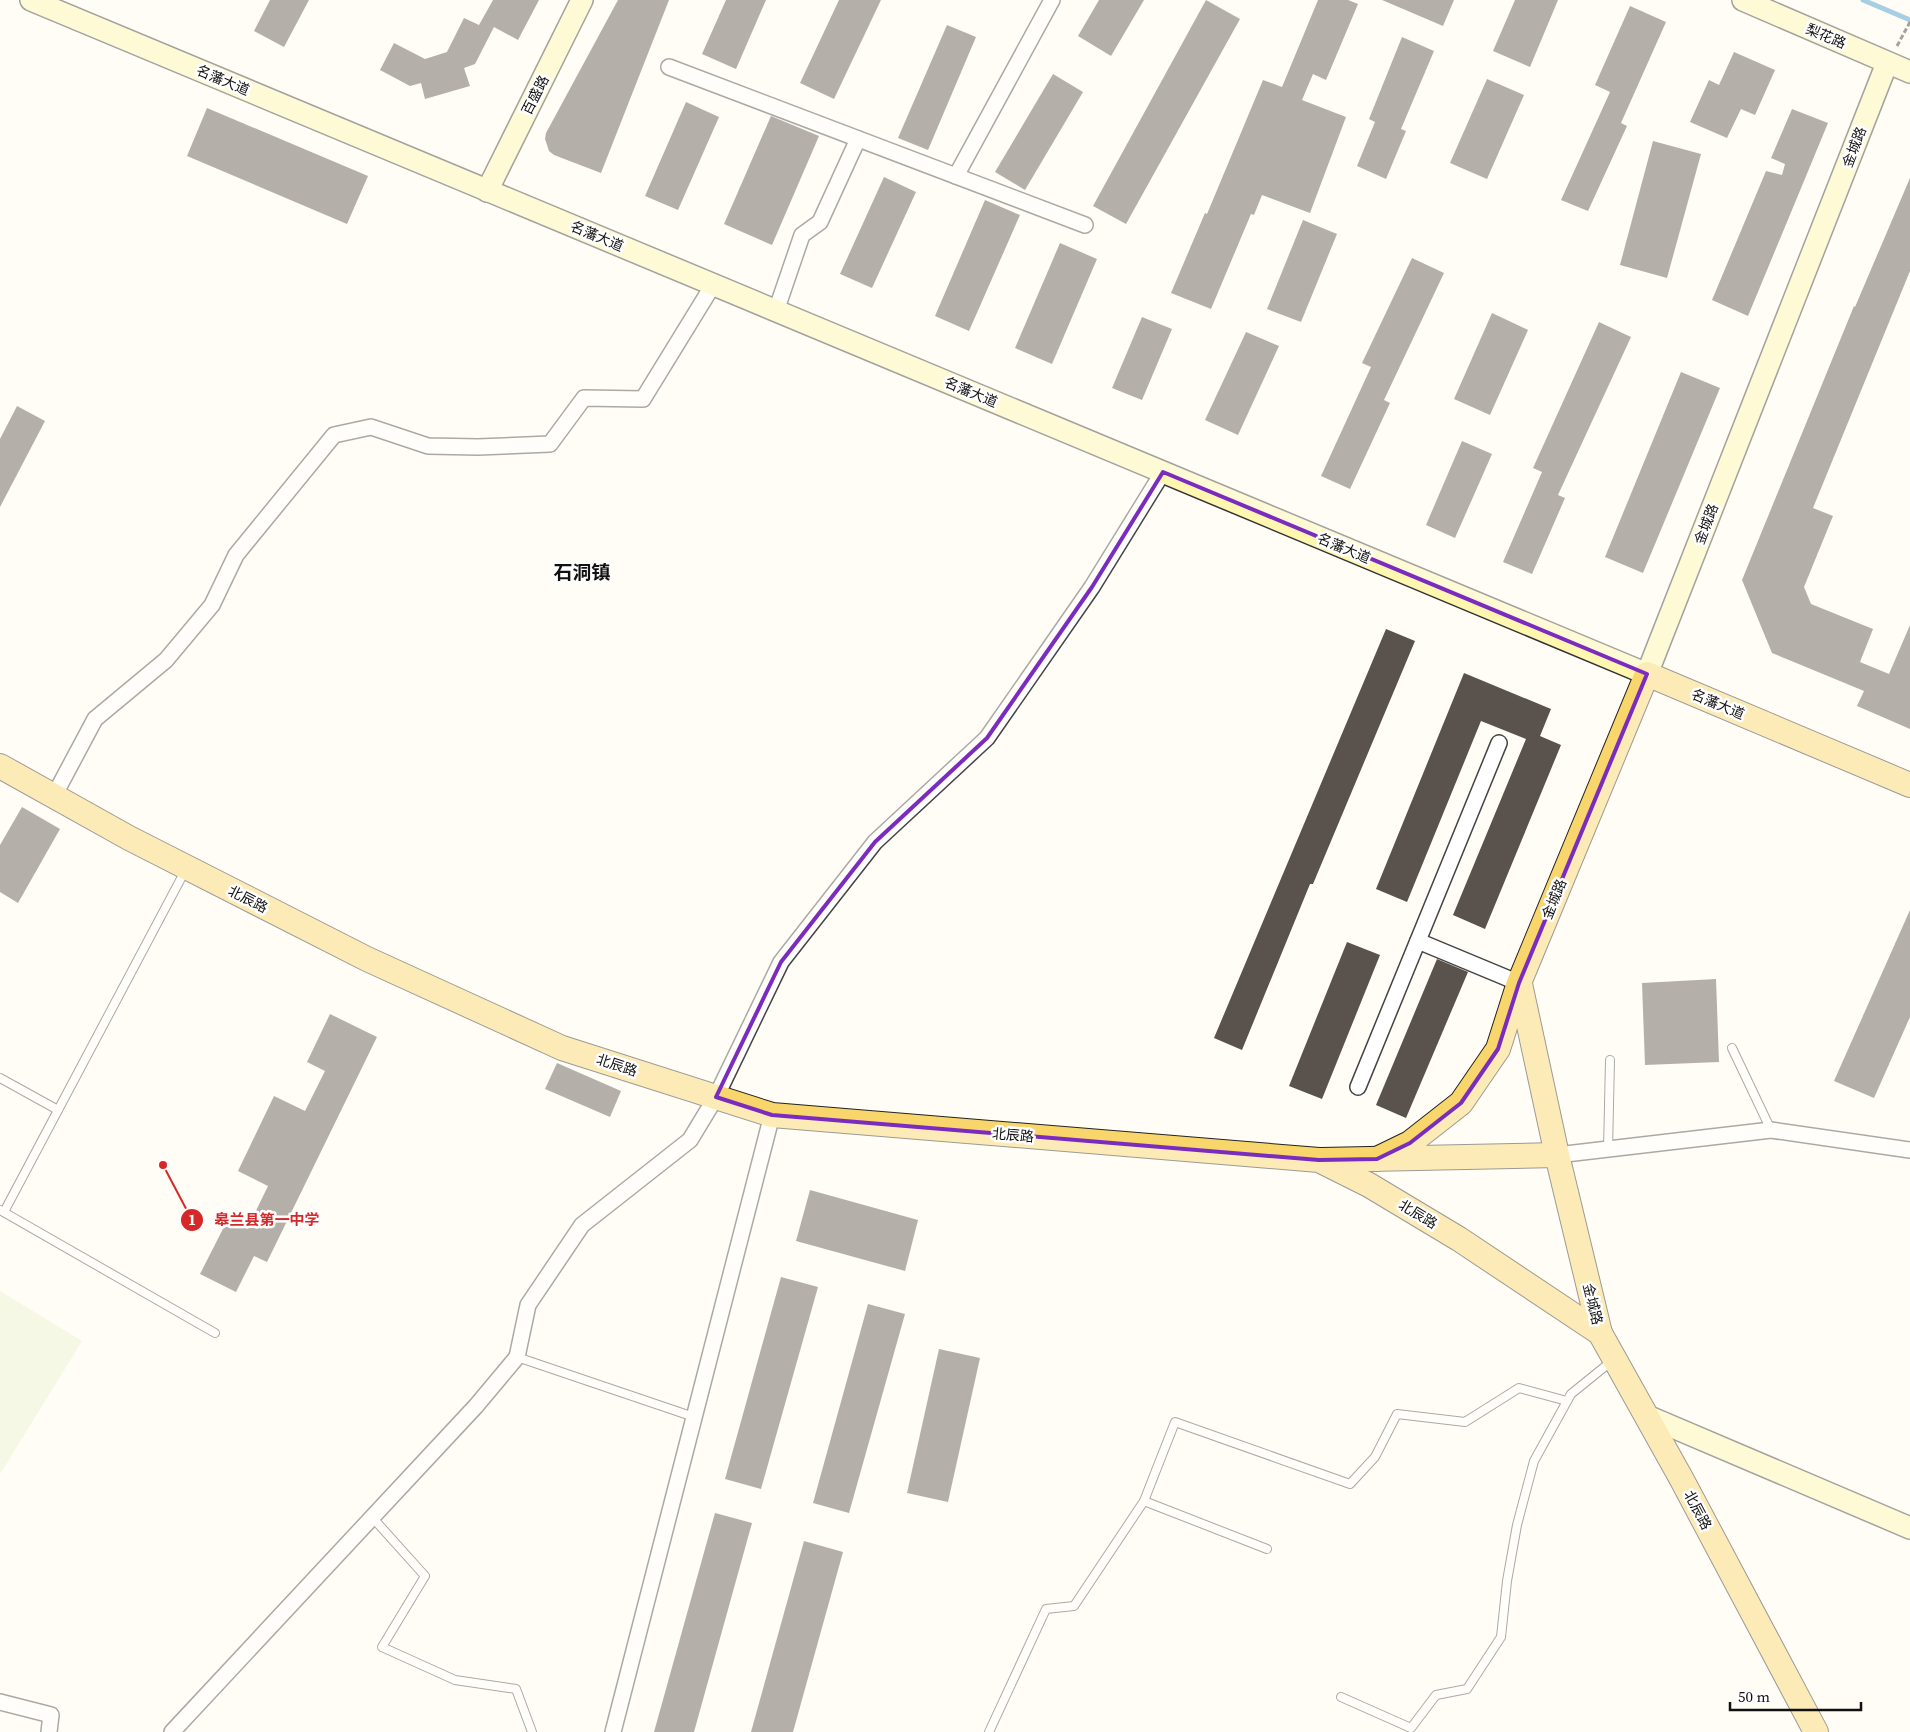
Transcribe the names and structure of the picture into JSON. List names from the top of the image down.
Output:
{
  "streets": {
    "main road": [
      "梨花路",
      "名藩大道",
      "百盛路",
      "金城路",
      "北辰路"
    ]
  },
  "crossings": [
    ["梨花路", "金城路"],
    ["名藩大道", "百盛路"],
    ["名藩大道", "金城路"],
    ["金城路", "北辰路"]
  ],
  "districts": ["石洞镇"],
  "places": ["皋兰县第一中学"],
  "scale_bar": "50 m"
}
